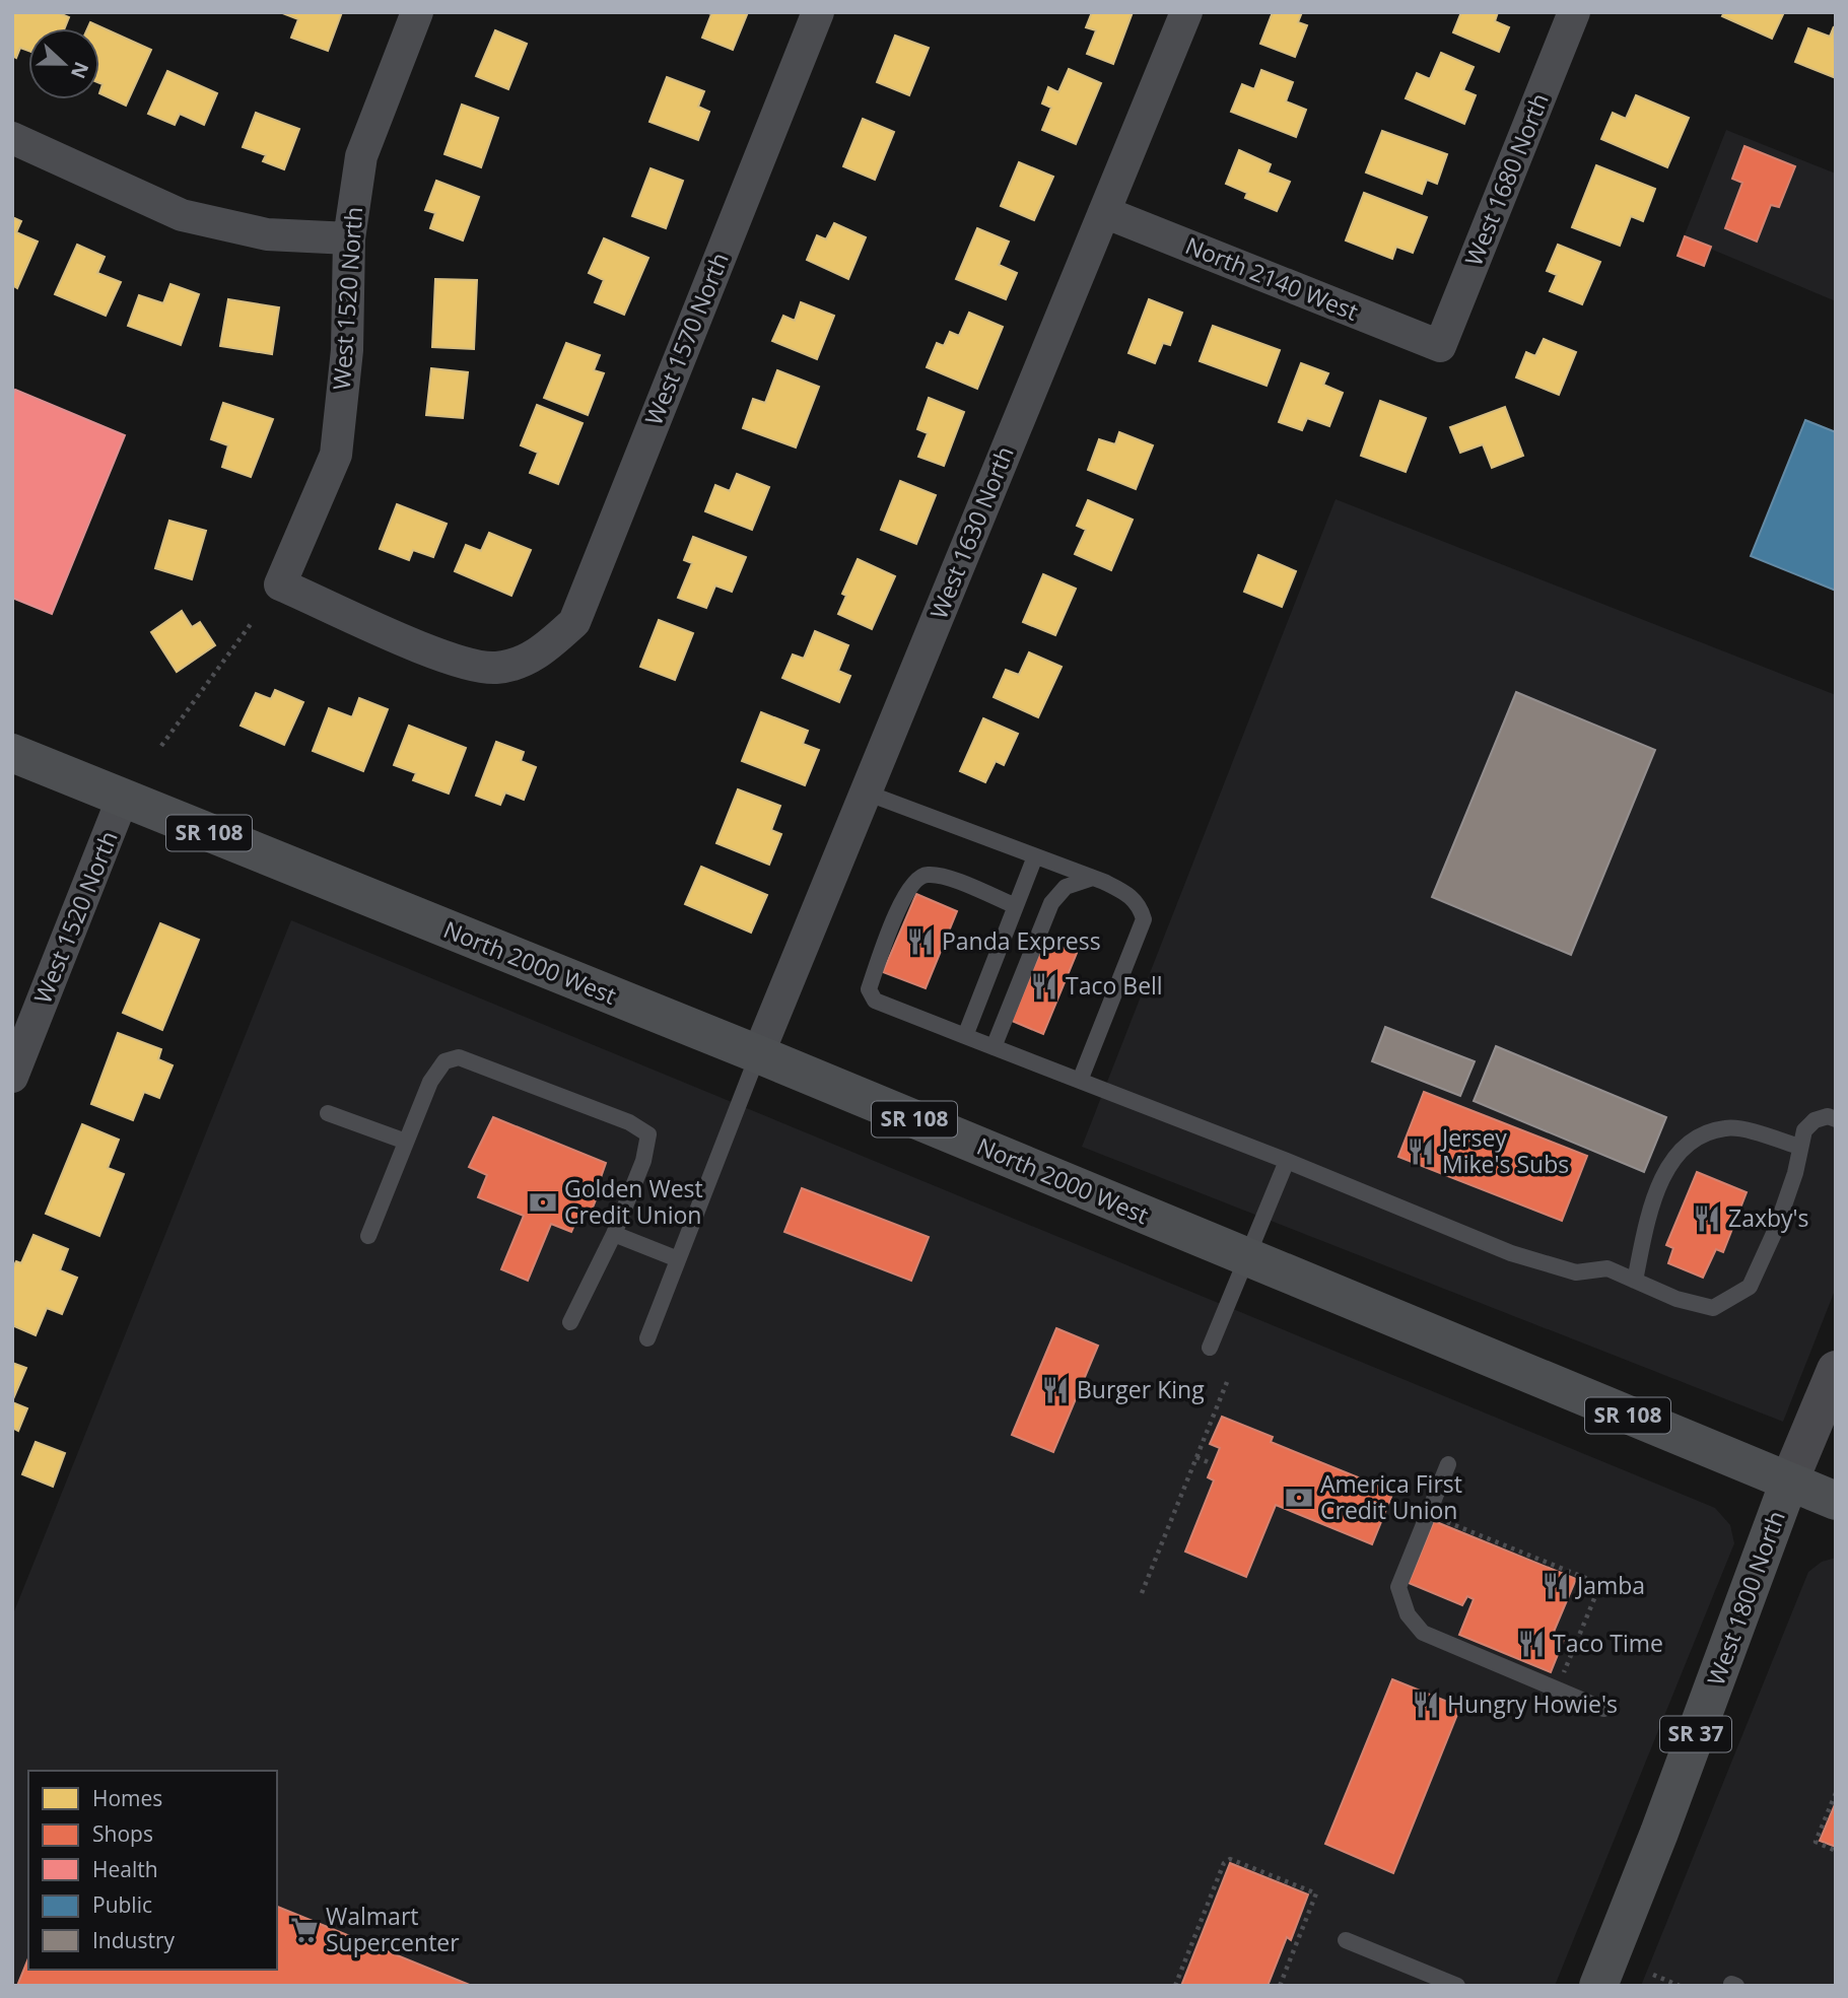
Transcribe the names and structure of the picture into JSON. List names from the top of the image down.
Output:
{
  "streets": {
    "main road": [
      "SR 108",
      "North 2000 West",
      "West 1800 North",
      "SR 37"
    ],
    "street": [
      "West 1680 North",
      "North 2140 West",
      "West 1520 North",
      "West 1570 North",
      "West 1630 North"
    ]
  },
  "crossings": [
    ["West 1680 North", "North 2140 West"],
    ["North 2140 West", "West 1630 North"],
    ["West 1520 North", "West 1570 North"],
    ["West 1520 North", "North 2000 West"],
    ["West 1630 North", "North 2000 West"],
    ["North 2000 West", "West 1800 North"]
  ],
  "places": {
    "restaurant": [
      "Panda Express",
      "Taco Bell",
      "Jersey Mike's Subs",
      "Zaxby's",
      "Burger King",
      "Jamba",
      "Taco Time",
      "Hungry Howie's"
    ],
    "bank": ["Golden West Credit Union", "America First Credit Union"],
    "supermarket": ["Walmart Supercenter"]
  },
  "legend": [
    "Homes",
    "Shops",
    "Health",
    "Public",
    "Industry"
  ],
  "north": "right"
}
